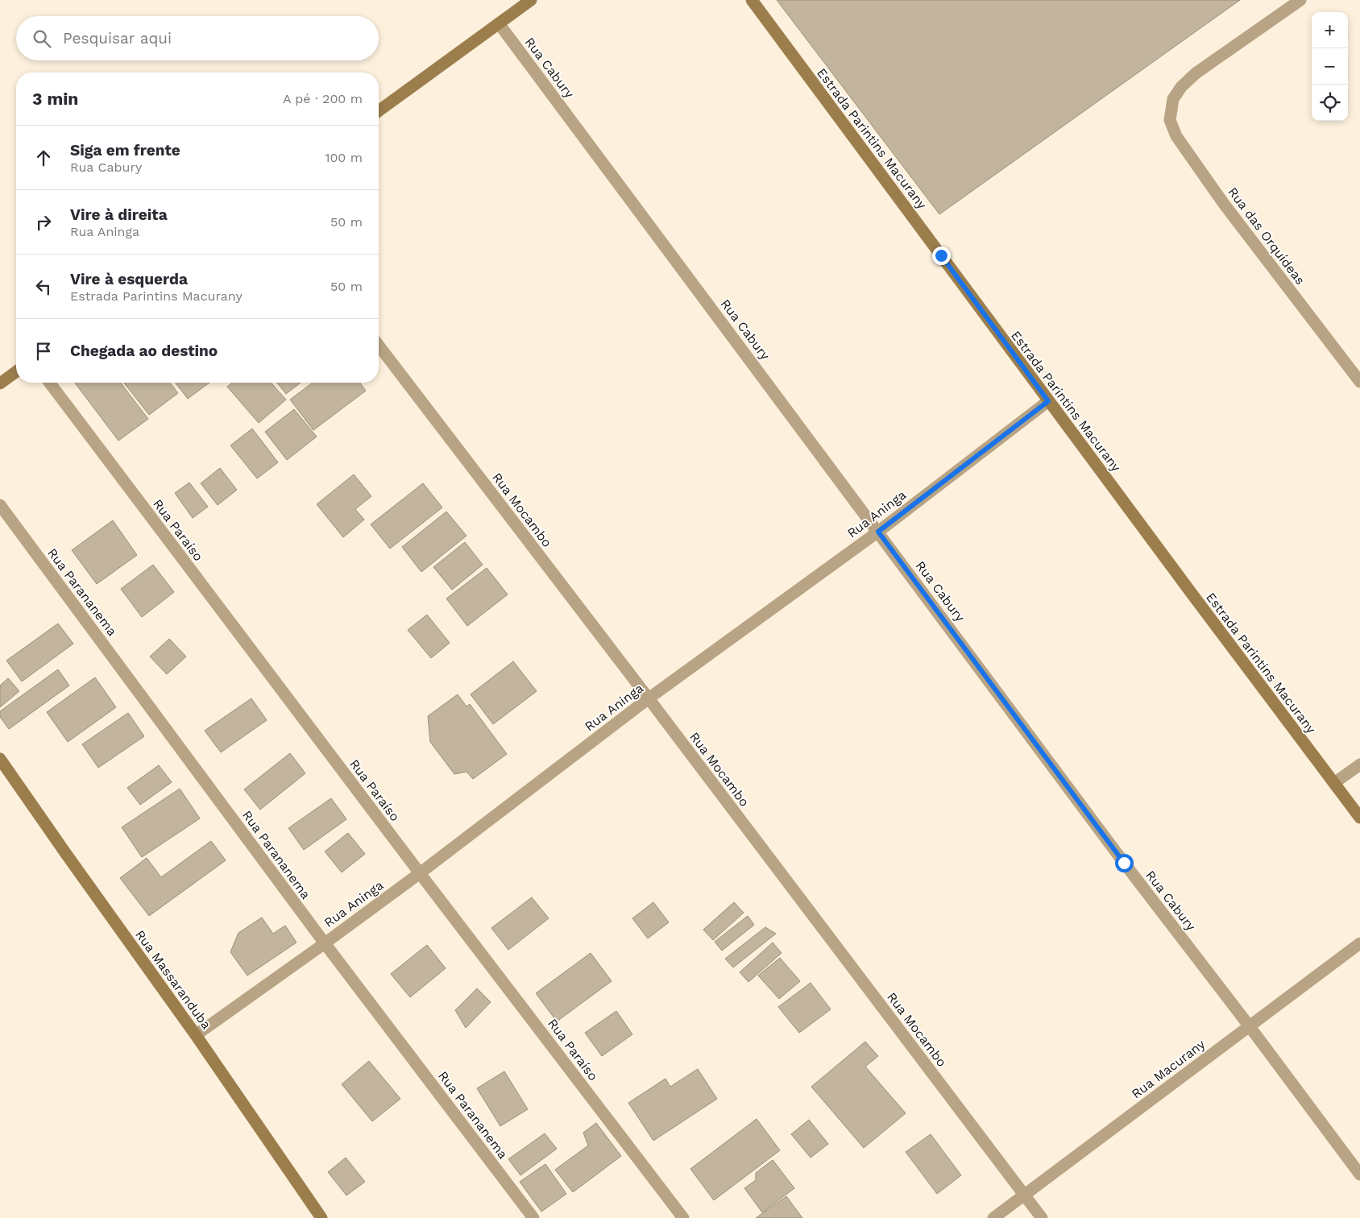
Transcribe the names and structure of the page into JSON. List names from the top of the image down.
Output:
{
  "streets": {
    "street": [
      "Rua Cabury",
      "Estrada Parintins Macurany",
      "Rua das Orquídeas",
      "Rua Mocambo",
      "Rua Aninga",
      "Rua Paraíso",
      "Rua Parananema",
      "Rua Massaranduba",
      "Rua Macurany"
    ]
  },
  "crossings": [
    ["Rua Cabury", "Rua Aninga"],
    ["Rua Cabury", "Rua Macurany"],
    ["Estrada Parintins Macurany", "Rua Aninga"],
    ["Rua Mocambo", "Rua Aninga"],
    ["Rua Mocambo", "Rua Macurany"],
    ["Rua Aninga", "Rua Paraíso"],
    ["Rua Aninga", "Rua Parananema"],
    ["Rua Aninga", "Rua Massaranduba"]
  ],
  "page": {
    "map_buttons": ["+", "−"],
    "search": "Pesquisar aqui",
    "heading": ["3 min", "A pé · 200 m"],
    "list": [
      ["Siga em frente", "Rua Cabury", "100 m"],
      ["Vire à direita", "Rua Aninga", "50 m"],
      ["Vire à esquerda", "Estrada Parintins Macurany", "50 m"],
      "Chegada ao destino"
    ]
  }
}
